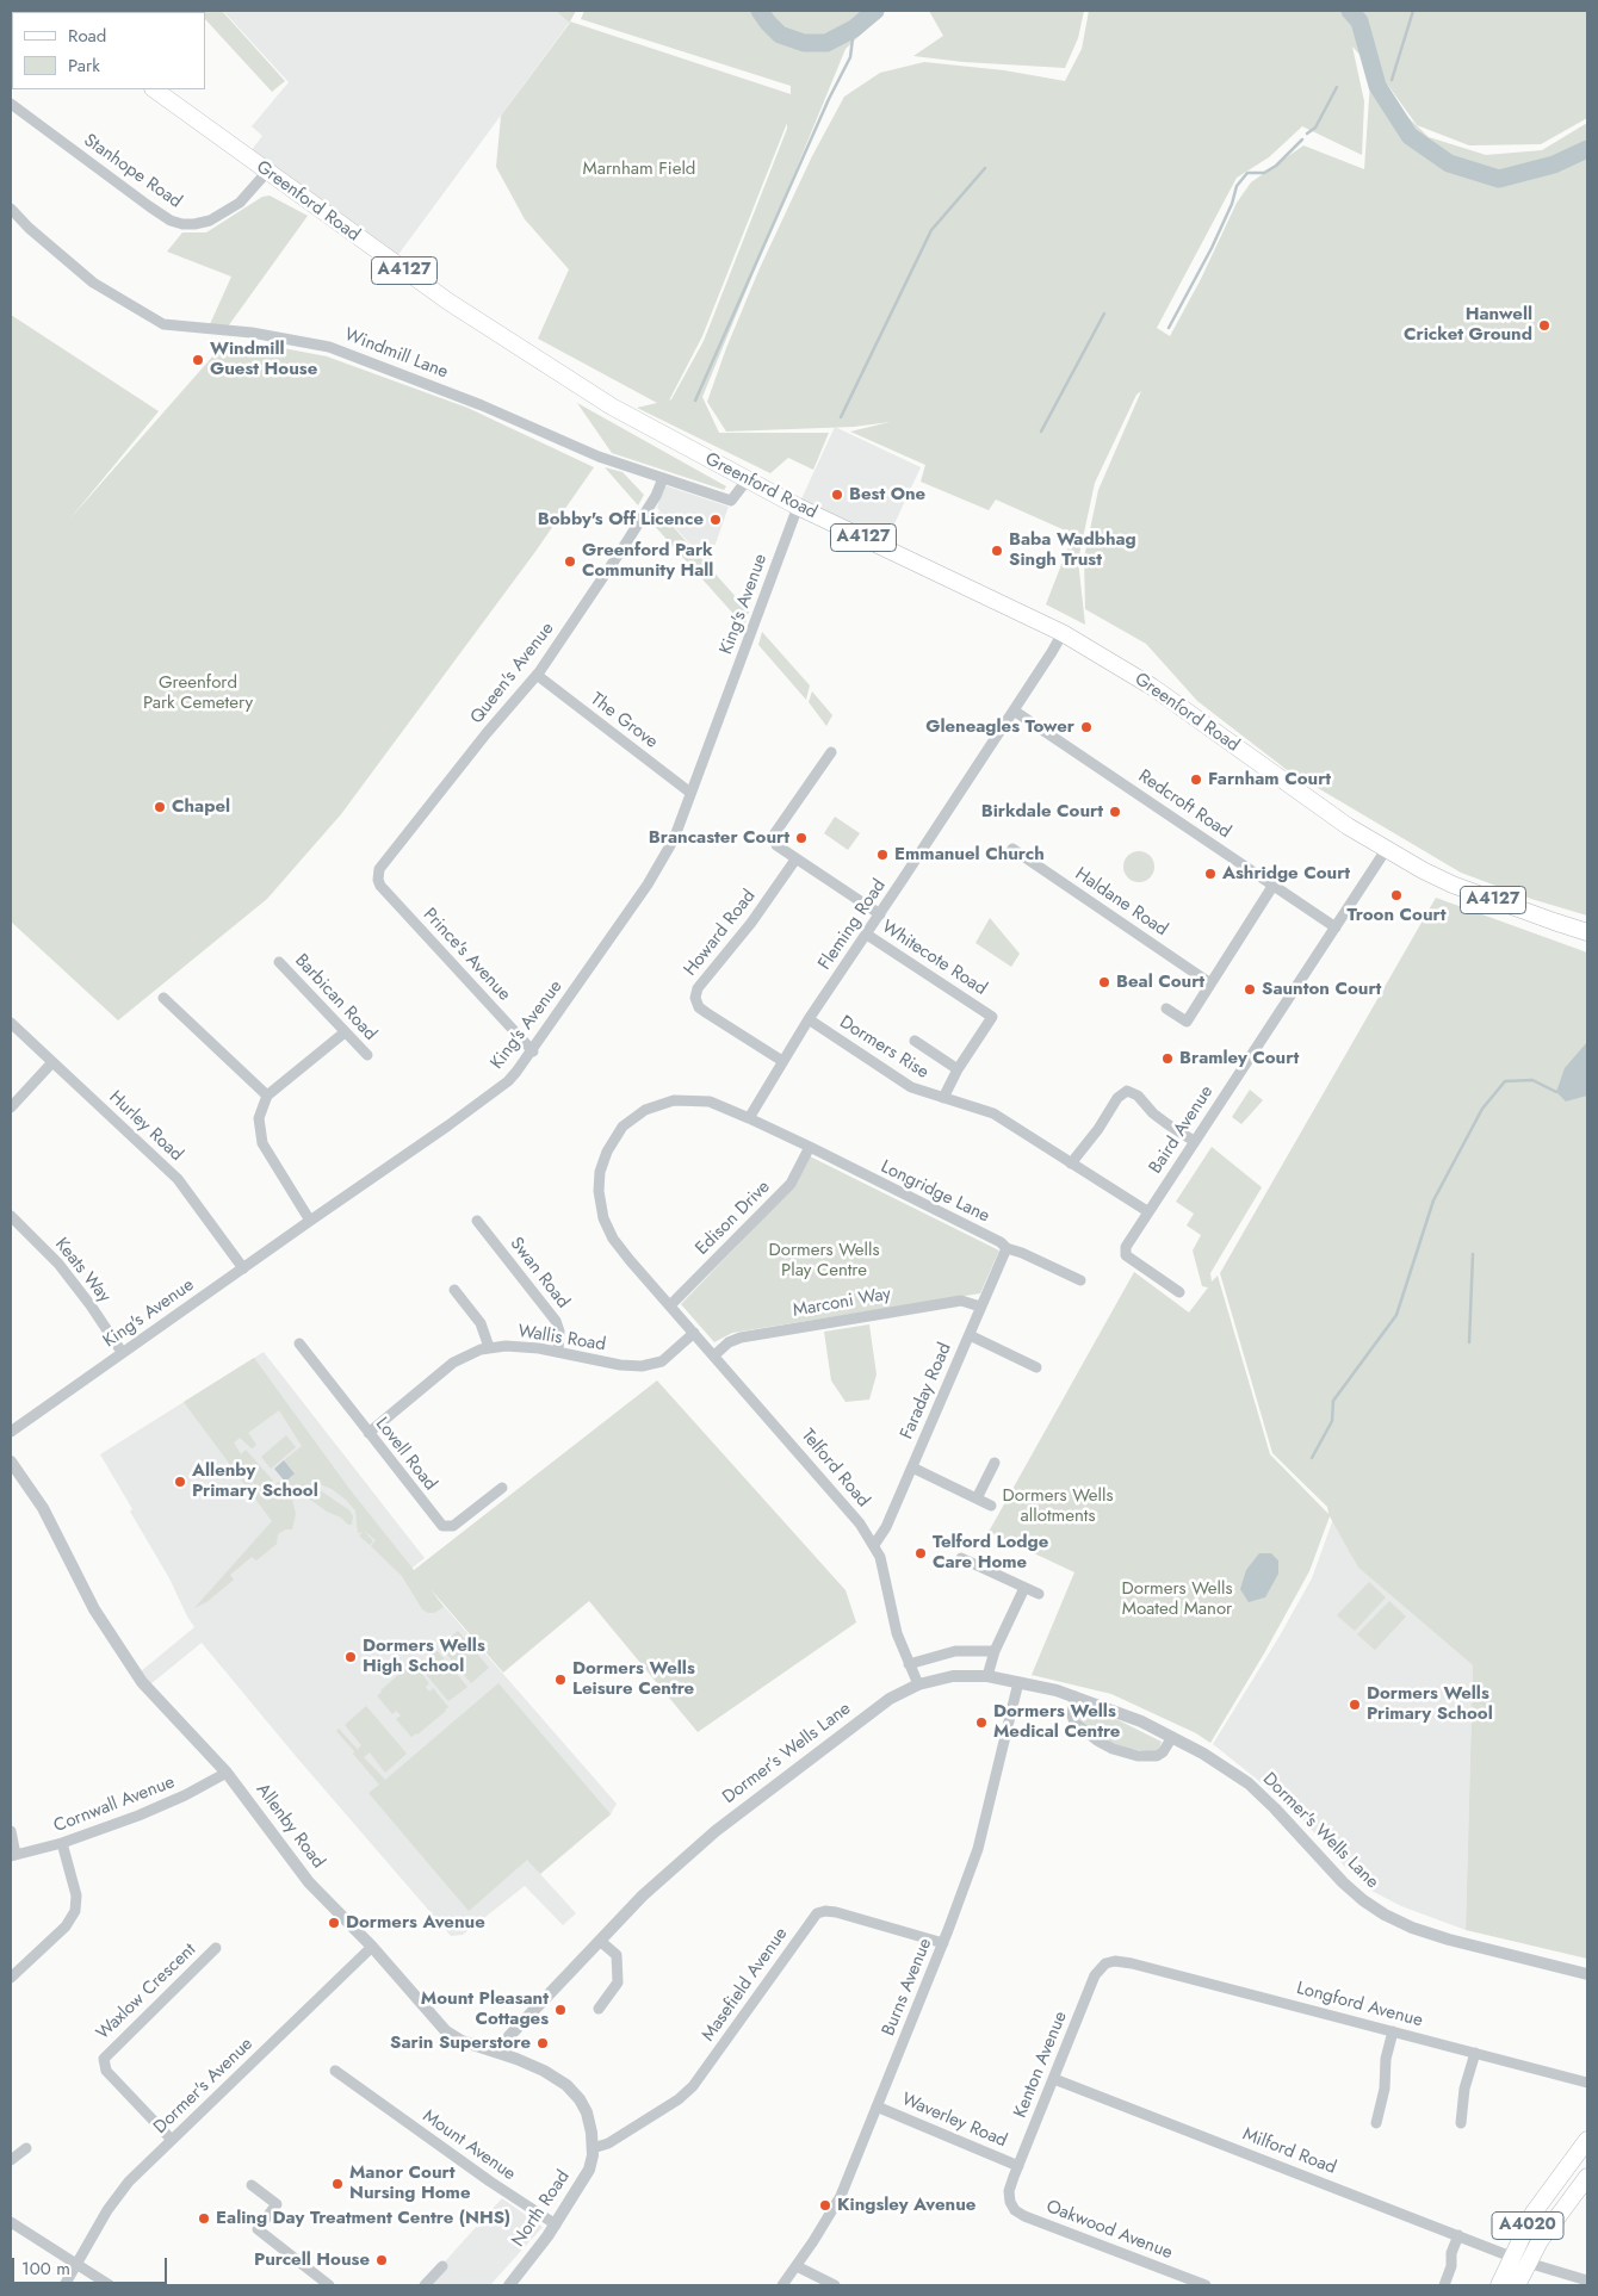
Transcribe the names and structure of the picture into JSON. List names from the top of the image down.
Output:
{
  "streets": {
    "main road": ["Greenford Road", "A4127", "A4020"],
    "street": [
      "Stanhope Road",
      "Windmill Lane",
      "King's Avenue",
      "Queen's Avenue",
      "The Grove",
      "Redcroft Road",
      "Haldane Road",
      "Fleming Road",
      "Howard Road",
      "Prince's Avenue",
      "Whitecote Road",
      "Barbican Road",
      "Dormers Rise",
      "Hurley Road",
      "Baird Avenue",
      "Longridge Lane",
      "Edison Drive",
      "Keats Way",
      "Swan Road",
      "Marconi Way",
      "Wallis Road",
      "Faraday Road",
      "Lovell Road",
      "Telford Road",
      "Dormer’s Wells Lane",
      "Cornwall Avenue",
      "Allenby Road",
      "Dormer's Wells Lane",
      "Masefield Avenue",
      "Burns Avenue",
      "Waxlow Crescent",
      "Longford Avenue",
      "Kenton Avenue",
      "Dormer's Avenue",
      "Waverley Road",
      "Mount Avenue",
      "Milford Road",
      "North Road",
      "Oakwood Avenue"
    ]
  },
  "crossings": [
    ["Stanhope Road", "Greenford Road"],
    ["Greenford Road", "Windmill Lane"],
    ["Greenford Road", "King's Avenue"],
    ["Greenford Road", "Fleming Road"],
    ["Greenford Road", "Baird Avenue"],
    ["Windmill Lane", "Queen's Avenue"],
    ["King's Avenue", "The Grove"],
    ["King's Avenue", "Prince's Avenue"],
    ["King's Avenue", "Hurley Road"],
    ["King's Avenue", "Keats Way"],
    ["Queen's Avenue", "The Grove"],
    ["Queen's Avenue", "Prince's Avenue"],
    ["Redcroft Road", "Fleming Road"],
    ["Redcroft Road", "Baird Avenue"],
    ["Fleming Road", "Howard Road"],
    ["Fleming Road", "Whitecote Road"],
    ["Fleming Road", "Dormers Rise"],
    ["Fleming Road", "Longridge Lane"],
    ["Fleming Road", "Telford Road"],
    ["Whitecote Road", "Dormers Rise"],
    ["Dormers Rise", "Baird Avenue"],
    ["Longridge Lane", "Edison Drive"],
    ["Longridge Lane", "Faraday Road"],
    ["Longridge Lane", "Telford Road"],
    ["Edison Drive", "Telford Road"],
    ["Swan Road", "Wallis Road"],
    ["Marconi Way", "Faraday Road"],
    ["Marconi Way", "Telford Road"],
    ["Wallis Road", "Lovell Road"],
    ["Wallis Road", "Telford Road"],
    ["Faraday Road", "Telford Road"],
    ["Telford Road", "Dormer’s Wells Lane"],
    ["Dormer’s Wells Lane", "Allenby Road"],
    ["Dormer’s Wells Lane", "Dormer's Wells Lane"],
    ["Dormer’s Wells Lane", "Burns Avenue"],
    ["Cornwall Avenue", "Allenby Road"],
    ["Allenby Road", "Masefield Avenue"],
    ["Allenby Road", "Dormer's Avenue"],
    ["Allenby Road", "North Road"],
    ["Masefield Avenue", "Burns Avenue"],
    ["Masefield Avenue", "North Road"],
    ["Burns Avenue", "Waverley Road"],
    ["Waxlow Crescent", "Dormer's Avenue"],
    ["Longford Avenue", "Kenton Avenue"],
    ["Kenton Avenue", "Waverley Road"],
    ["Kenton Avenue", "Milford Road"],
    ["Kenton Avenue", "Oakwood Avenue"],
    ["Mount Avenue", "North Road"],
    ["Milford Road", "A4020"]
  ],
  "parks": [
    "Marnham Field",
    "Greenford Park Cemetery",
    "Dormers Wells Play Centre",
    "Dormers Wells allotments",
    "Dormers Wells Moated Manor"
  ],
  "places": [
    "Hanwell Cricket Ground",
    "Windmill Guest House",
    "Best One",
    "Bobby's Off Licence",
    "Baba Wadbhag Singh Trust",
    "Greenford Park Community Hall",
    "Gleneagles Tower",
    "Farnham Court",
    "Chapel",
    "Birkdale Court",
    "Brancaster Court",
    "Emmanuel Church",
    "Ashridge Court",
    "Troon Court",
    "Beal Court",
    "Saunton Court",
    "Bramley Court",
    "Allenby Primary School",
    "Telford Lodge Care Home",
    "Dormers Wells High School",
    "Dormers Wells Leisure Centre",
    "Dormers Wells Primary School",
    "Dormers Wells Medical Centre",
    "Dormers Avenue",
    "Mount Pleasant Cottages",
    "Sarin Superstore",
    "Manor Court Nursing Home",
    "Kingsley Avenue",
    "Ealing Day Treatment Centre (NHS)",
    "Purcell House"
  ],
  "legend": ["Road", "Park"],
  "scale_bar": "100 m"
}
